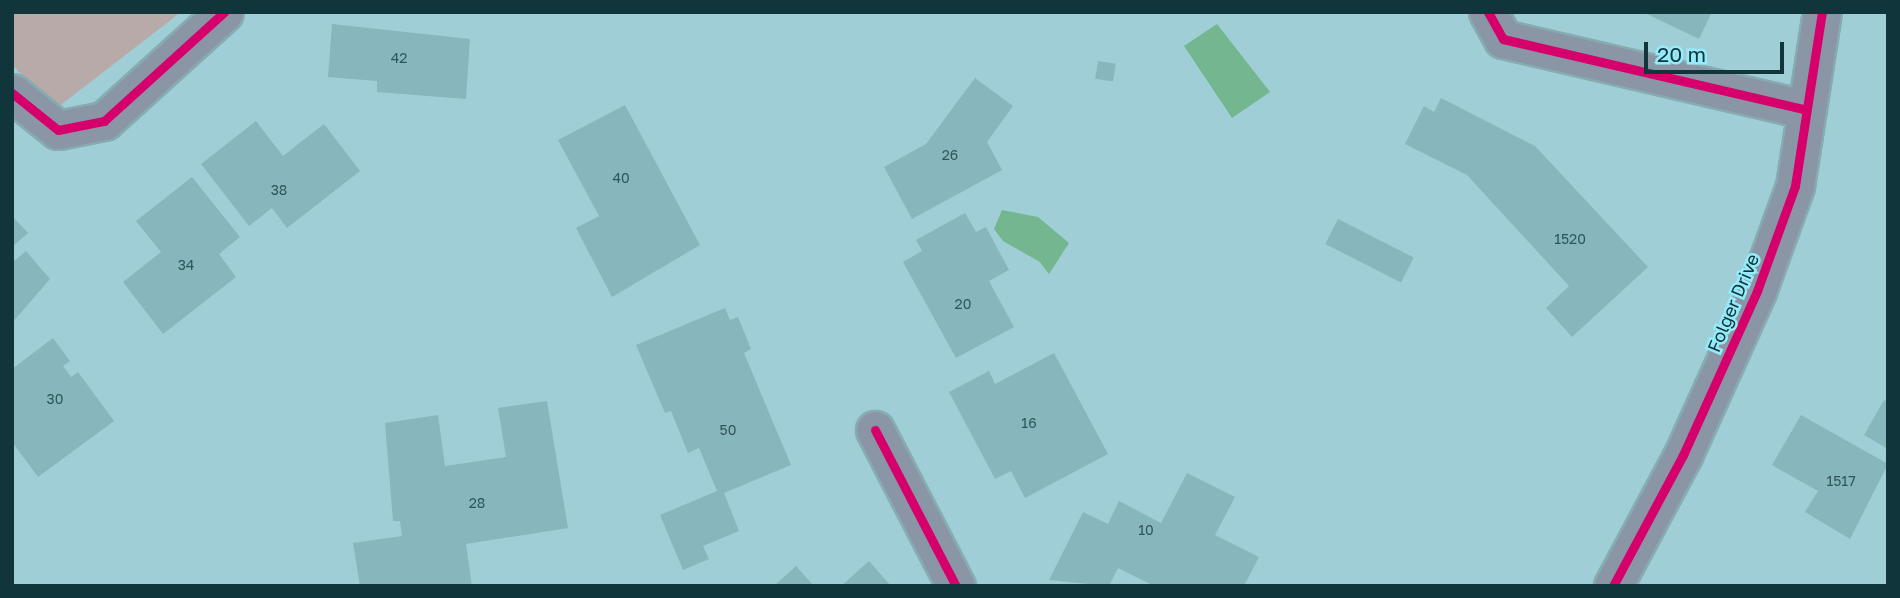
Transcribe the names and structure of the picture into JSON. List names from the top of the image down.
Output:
{
  "streets": {
    "street": ["Folger Drive"]
  },
  "house_numbers": [
    "42",
    "26",
    "40",
    "38",
    "1520",
    "34",
    "20",
    "30",
    "16",
    "50",
    "1517",
    "28",
    "10"
  ],
  "scale_bar": "20 m"
}
